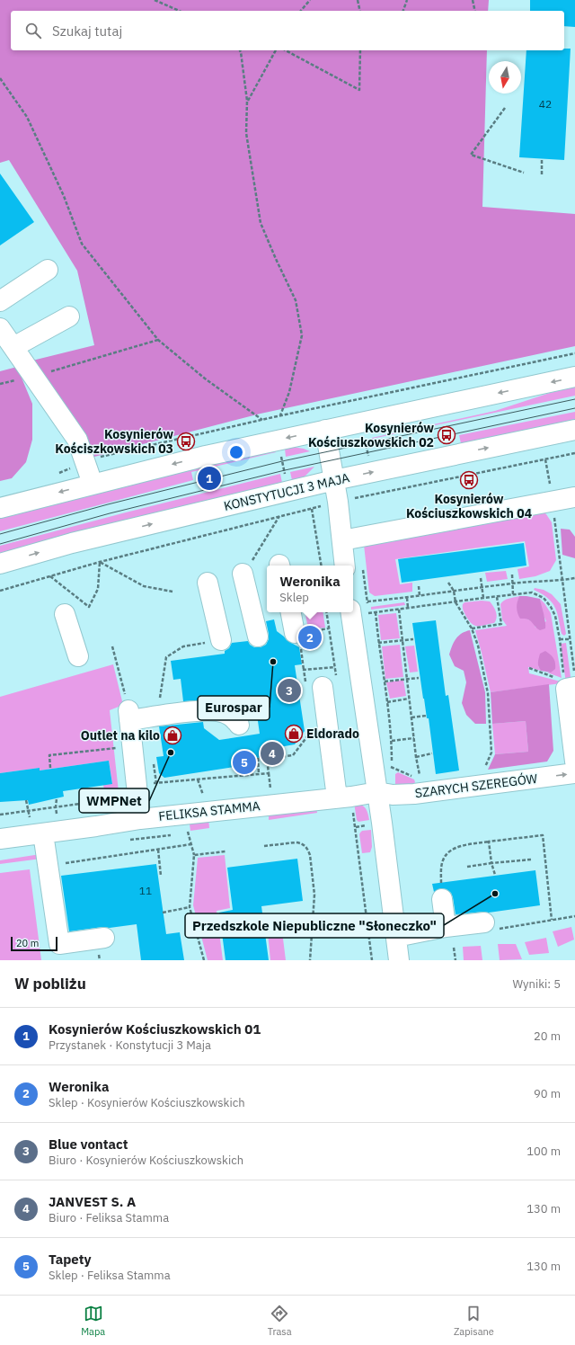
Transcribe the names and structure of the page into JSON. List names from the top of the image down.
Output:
{
  "streets": {
    "street": ["KONSTYTUCJI 3 MAJA", "SZARYCH SZEREGÓW", "FELIKSA STAMMA"]
  },
  "crossings": [
    ["SZARYCH SZEREGÓW", "FELIKSA STAMMA"]
  ],
  "places": {
    "bus stop": ["Kosynierów Kościuszkowskich 02", "Kosynierów Kościszkowskich 03", "Kosynierów Kościuszkowskich 04"],
    "other": ["Eurospar", "WMPNet", "Przedszkole Niepubliczne \"Słoneczko\""],
    "shop": ["Eldorado", "Outlet na kilo"]
  },
  "house_numbers": ["42", "11"],
  "scale_bar": "20 m",
  "north": "bottom",
  "page": {
    "search": "Szukaj tutaj",
    "pins": [
      "1",
      "2",
      "3",
      "4",
      "5"
    ],
    "popup": ["Weronika", "Sklep"],
    "scale": "20 m",
    "heading": ["W pobliżu", "Wyniki: 5"],
    "list": [
      {
        "mark": "1",
        "name": "Kosynierów Kościuszkowskich 01",
        "note": "Przystanek · Konstytucji 3 Maja",
        "value": "20 m"
      },
      {
        "mark": "2",
        "name": "Weronika",
        "note": "Sklep · Kosynierów Kościuszkowskich",
        "value": "90 m"
      },
      {
        "mark": "3",
        "name": "Blue vontact",
        "note": "Biuro · Kosynierów Kościuszkowskich",
        "value": "100 m"
      },
      {
        "mark": "4",
        "name": "JANVEST S. A",
        "note": "Biuro · Feliksa Stamma",
        "value": "130 m"
      },
      {
        "mark": "5",
        "name": "Tapety",
        "note": "Sklep · Feliksa Stamma",
        "value": "130 m"
      }
    ],
    "nav": ["Mapa", "Trasa", "Zapisane"]
  }
}
